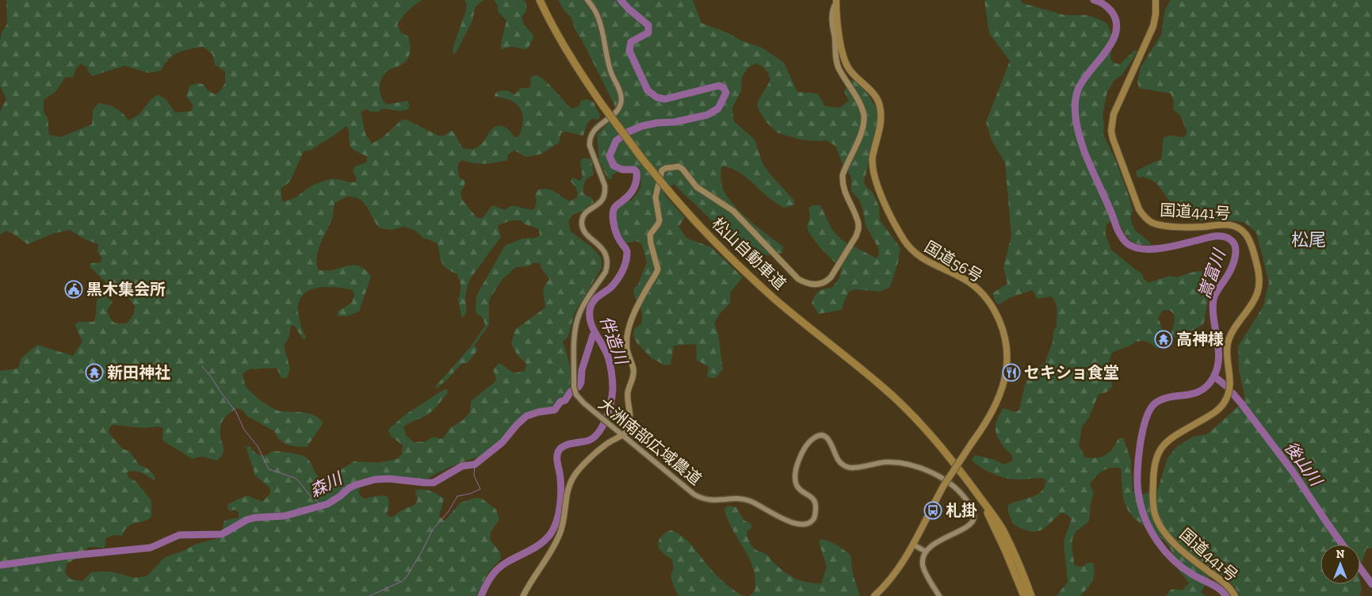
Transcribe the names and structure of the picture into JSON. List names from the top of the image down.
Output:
{
  "streets": {
    "highway": ["国道441号", "松山自動車道", "国道56号"],
    "street": ["大洲南部広域農道"]
  },
  "districts": ["松尾"],
  "water": [
    "嵩富川",
    "伴造川",
    "後山川",
    "森川"
  ],
  "places": {
    "public building": ["黒木集会所"],
    "temple": ["高神様", "新田神社"],
    "restaurant": ["セキショ食堂"],
    "bus stop": ["札掛"]
  },
  "north": "top"
}
